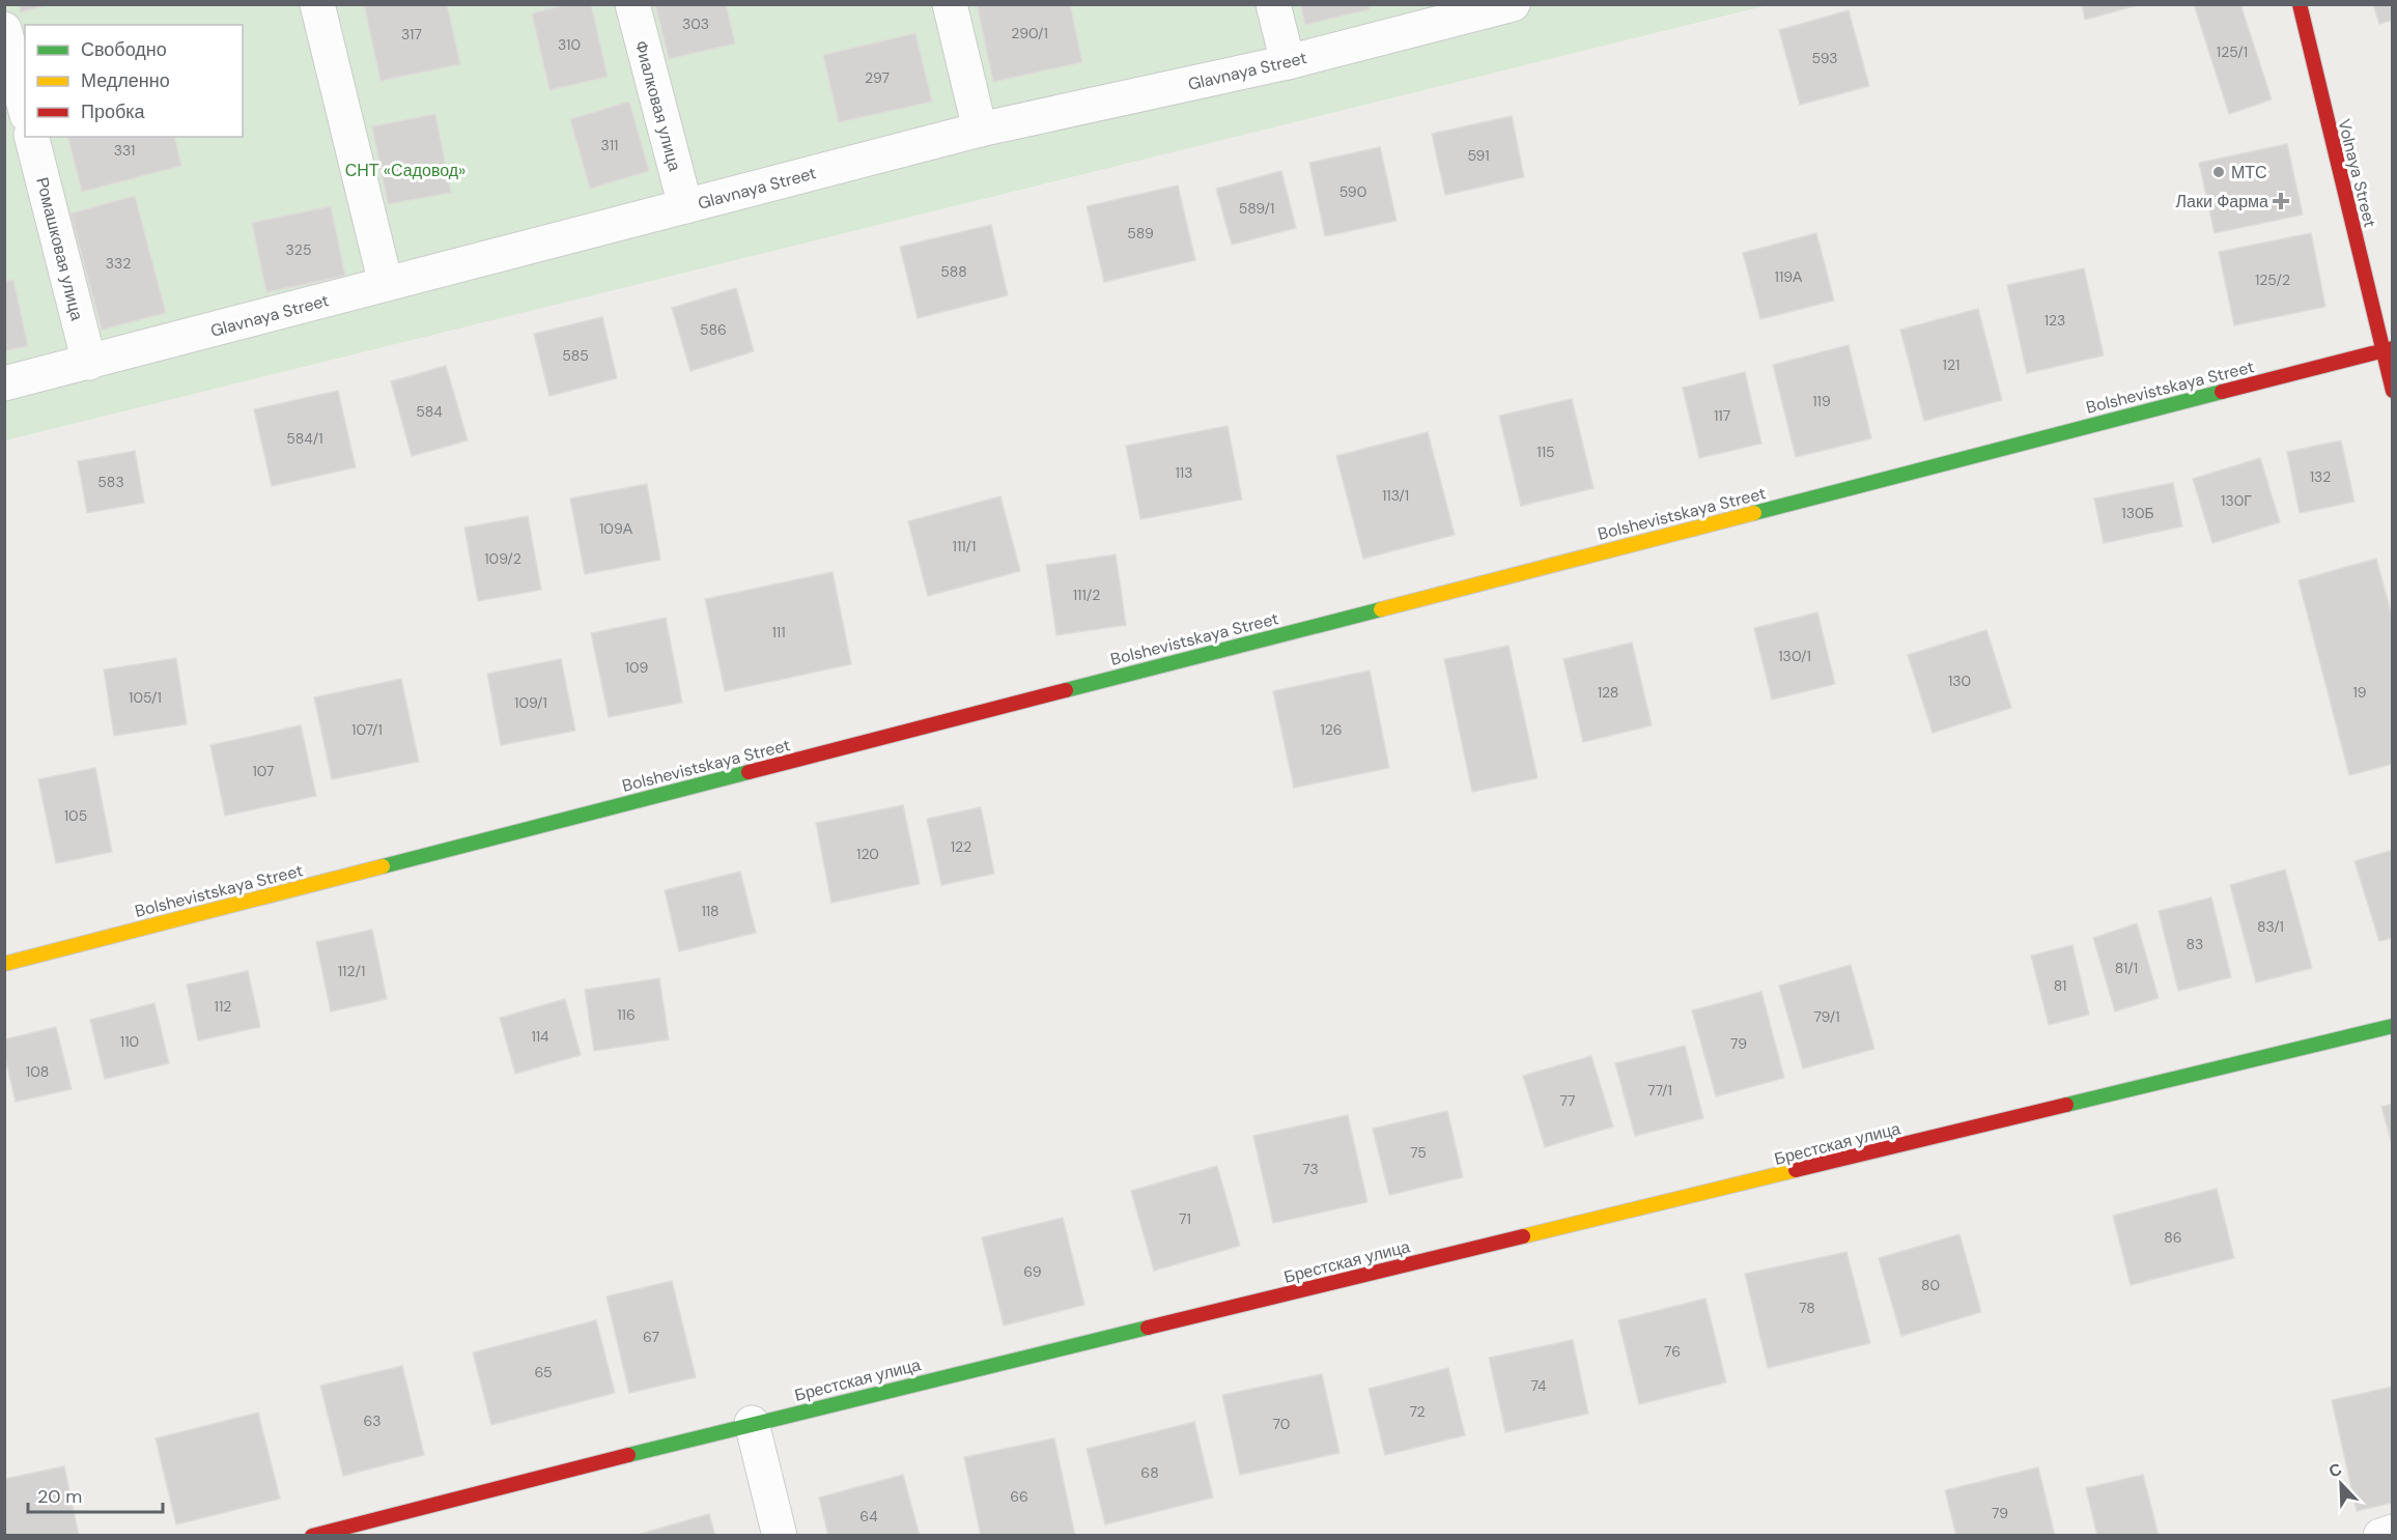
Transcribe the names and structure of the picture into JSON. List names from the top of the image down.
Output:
{
  "streets": {
    "street": [
      "Glavnaya Street",
      "Фиалковая улица",
      "Volnaya Street",
      "Ромашковая улица",
      "Bolshevistskaya Street",
      "Брестская улица"
    ]
  },
  "crossings": [
    ["Glavnaya Street", "Фиалковая улица"],
    ["Glavnaya Street", "Ромашковая улица"],
    ["Volnaya Street", "Bolshevistskaya Street"]
  ],
  "parks": ["СНТ «Садовод»"],
  "places": {
    "other": ["МТС"],
    "health": ["Лаки Фарма"]
  },
  "house_numbers": [
    "303",
    "290/1",
    "317",
    "310",
    "125/1",
    "593",
    "297",
    "311",
    "331",
    "591",
    "590",
    "589/1",
    "589",
    "325",
    "332",
    "588",
    "119А",
    "125/2",
    "123",
    "586",
    "585",
    "121",
    "119",
    "584",
    "117",
    "584/1",
    "115",
    "113",
    "132",
    "583",
    "113/1",
    "130Г",
    "130Б",
    "109А",
    "111/1",
    "109/2",
    "111/2",
    "111",
    "130/1",
    "109",
    "130",
    "128",
    "19",
    "105/1",
    "109/1",
    "107/1",
    "126",
    "107",
    "105",
    "122",
    "120",
    "118",
    "83/1",
    "83",
    "81/1",
    "112/1",
    "81",
    "112",
    "116",
    "79/1",
    "114",
    "110",
    "79",
    "108",
    "77/1",
    "77",
    "75",
    "73",
    "71",
    "86",
    "69",
    "80",
    "78",
    "67",
    "76",
    "65",
    "74",
    "72",
    "63",
    "70",
    "68",
    "66",
    "79",
    "64"
  ],
  "legend": ["Свободно", "Медленно", "Пробка"],
  "scale_bar": "20 m",
  "north": "top left"
}
